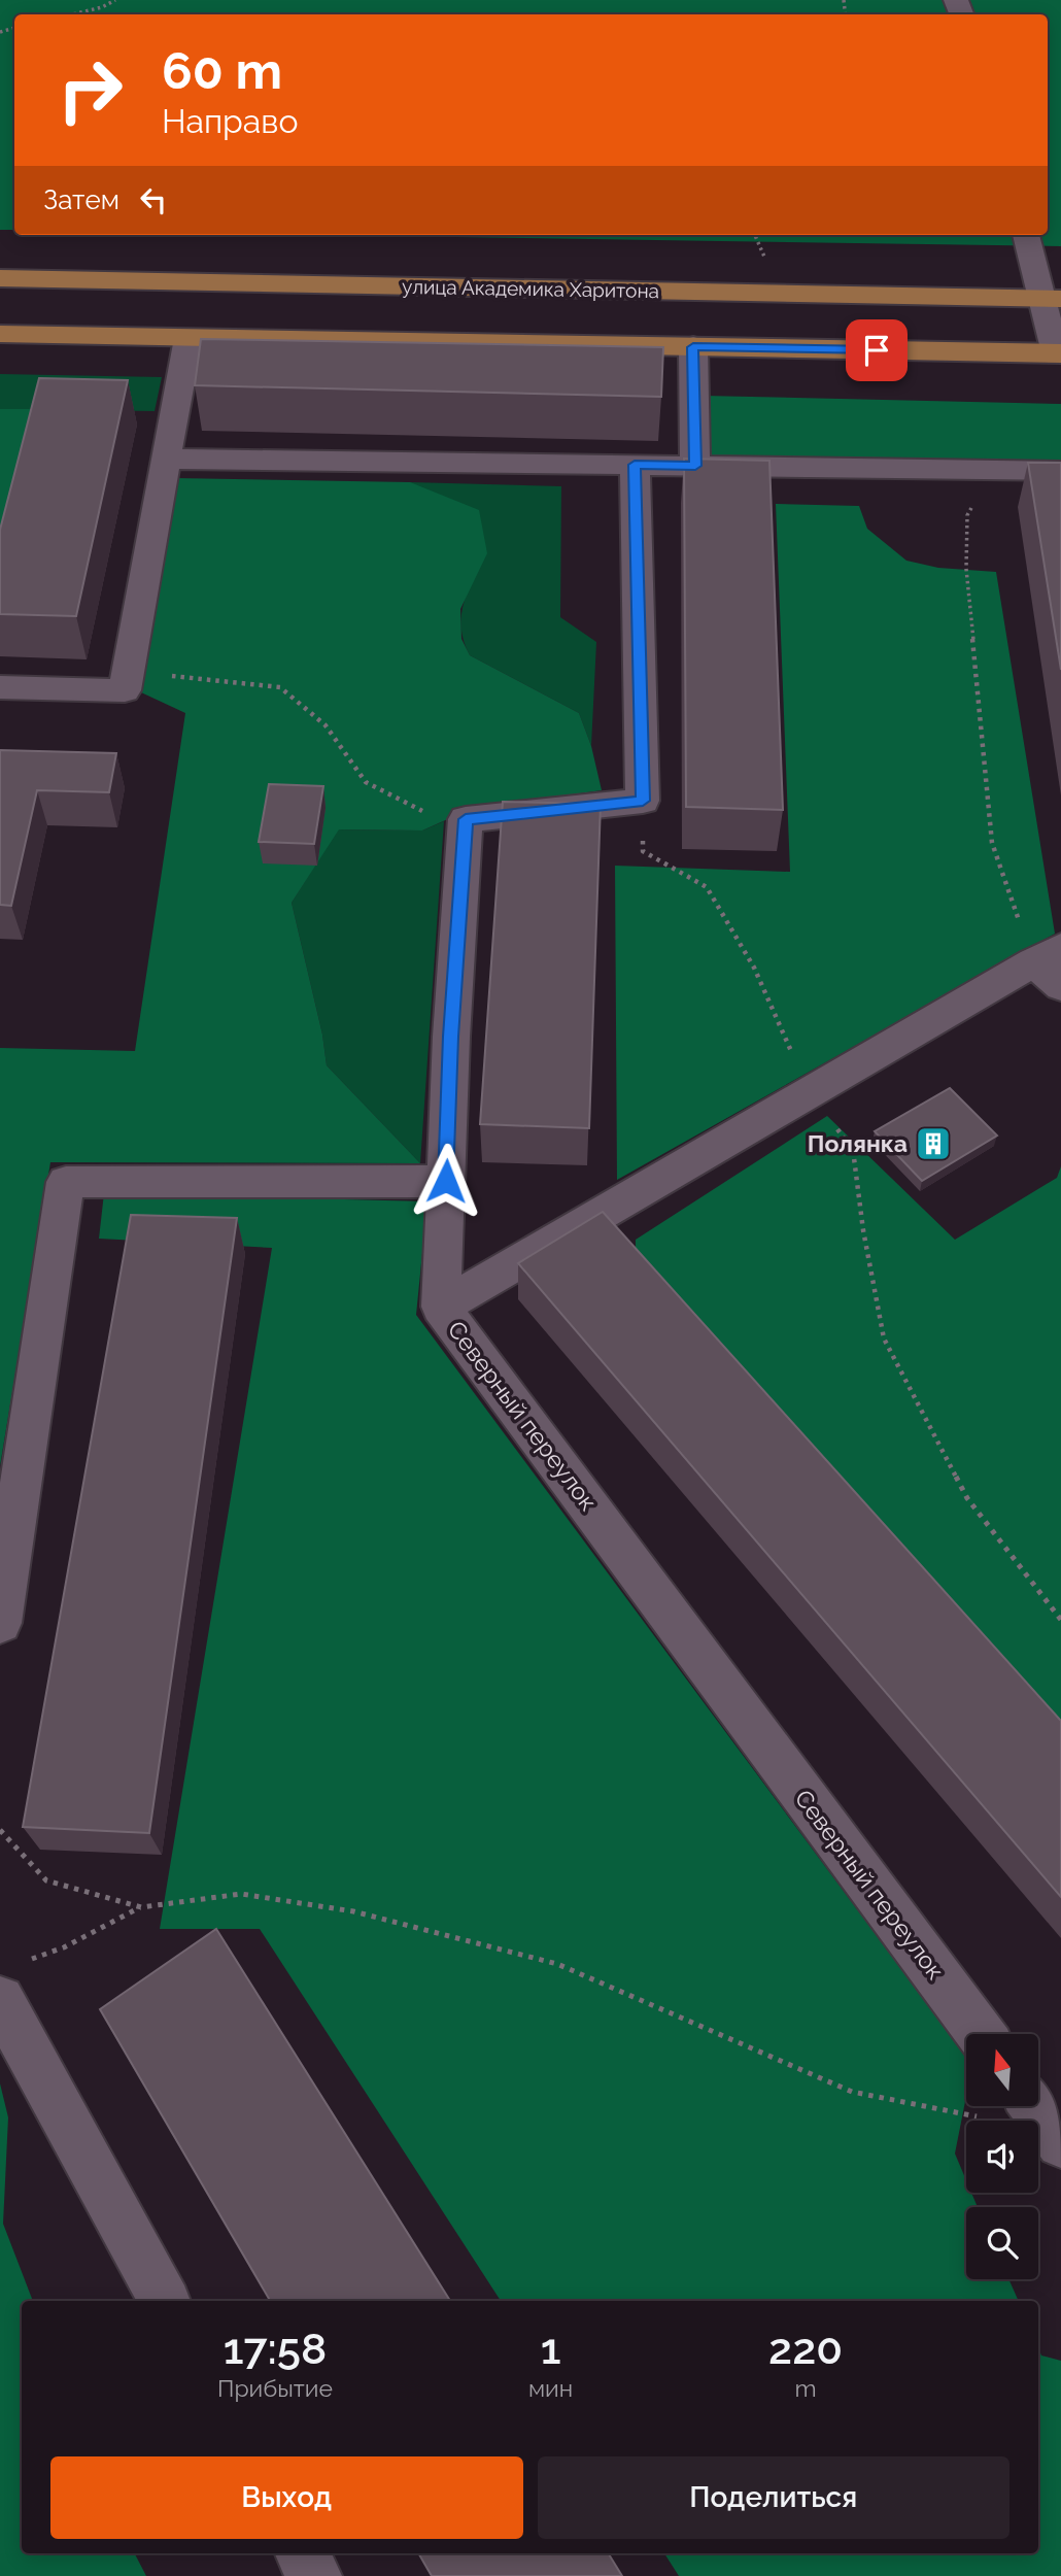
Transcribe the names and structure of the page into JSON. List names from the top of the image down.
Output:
{
  "streets": {
    "main road": ["улица Академика Харитона"],
    "street": ["Северный переулок"]
  },
  "places": {
    "building": ["Полянка"]
  },
  "north": "top",
  "page": {
    "turn": ["60 m", "Направо"],
    "then": "Затем",
    "eta": [
      "17:58",
      "Прибытие",
      "1",
      "мин",
      "220",
      "m"
    ],
    "buttons": ["Выход", "Поделиться"]
  }
}
